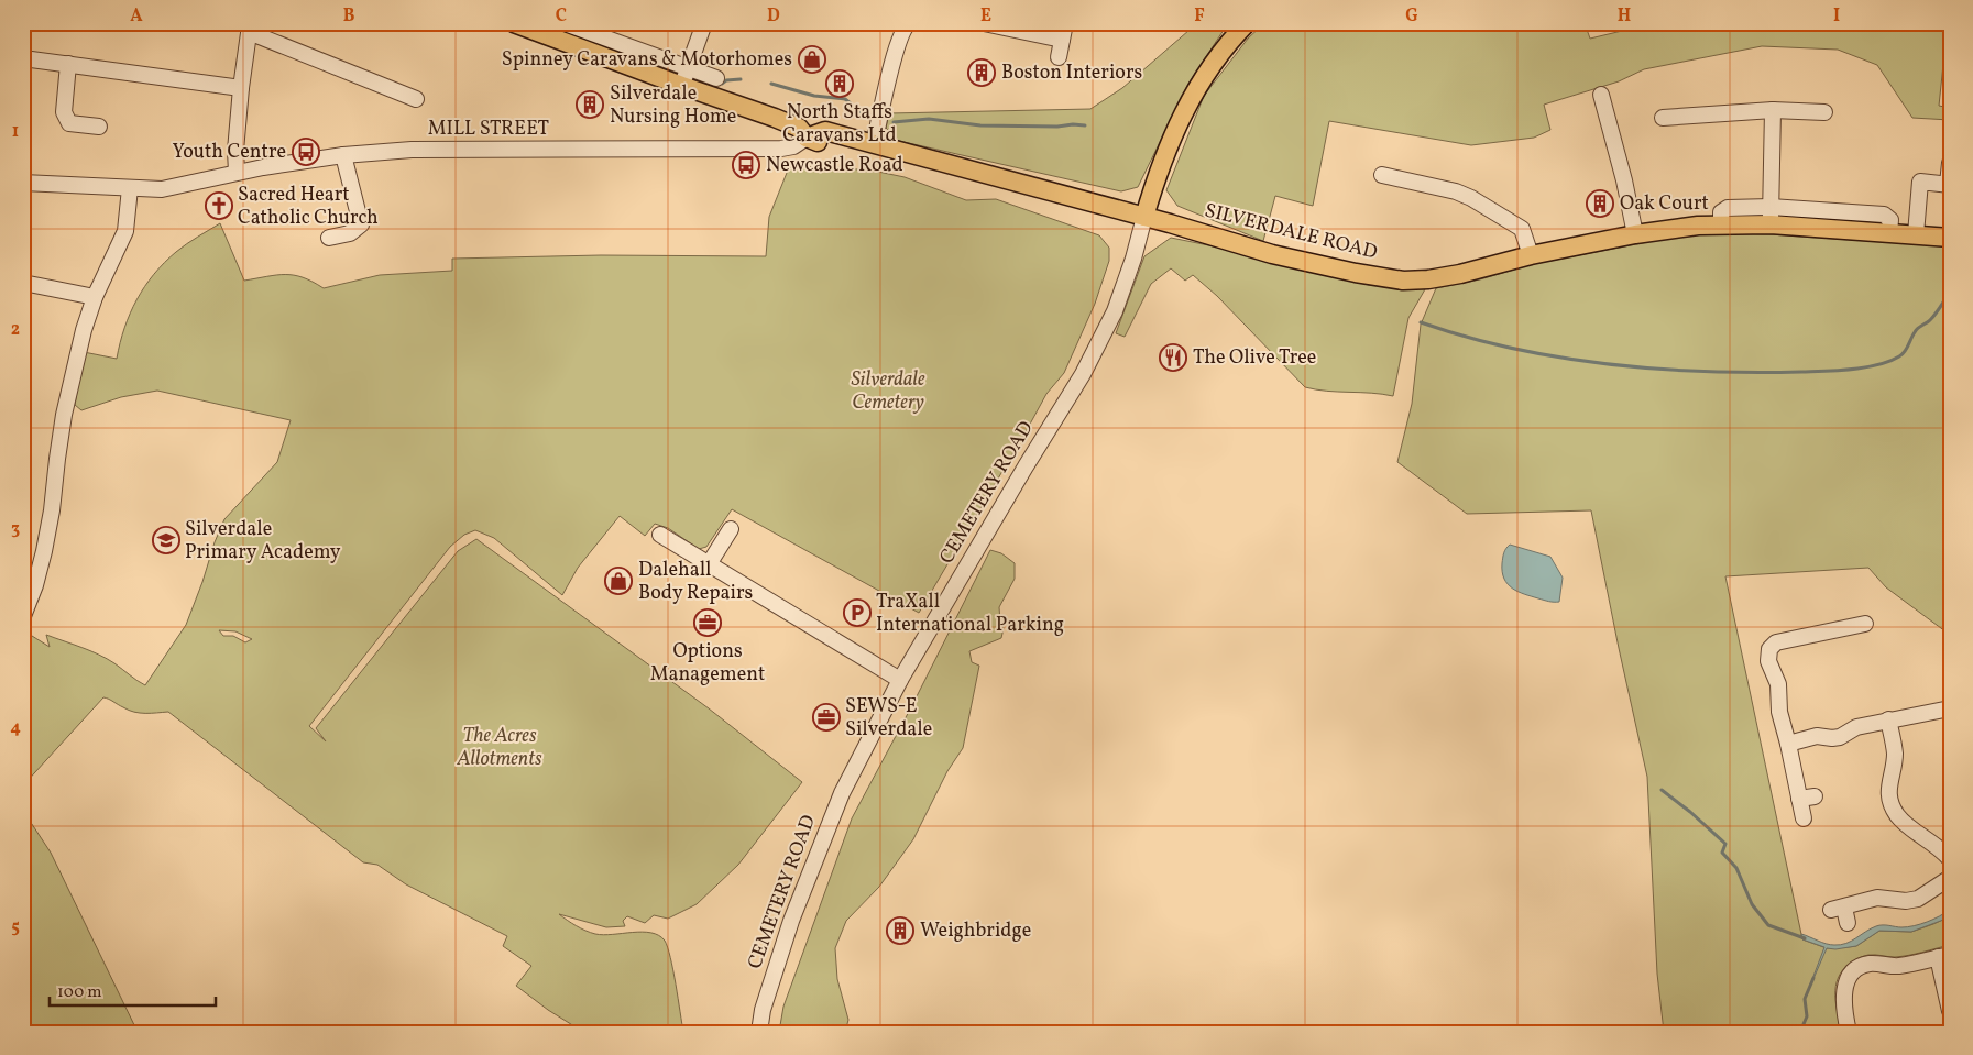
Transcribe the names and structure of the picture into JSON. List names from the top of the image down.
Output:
{
  "streets": {
    "main road": ["SILVERDALE ROAD"],
    "street": ["MILL STREET", "CEMETERY ROAD"]
  },
  "crossings": [
    ["MILL STREET", "SILVERDALE ROAD"],
    ["SILVERDALE ROAD", "CEMETERY ROAD"]
  ],
  "parks": ["Silverdale Cemetery", "The Acres Allotments"],
  "places": {
    "shop": ["Spinney Caravans & Motorhomes", "Dalehall Body Repairs"],
    "building": [
      "Boston Interiors",
      "North Staffs Caravans Ltd",
      "Silverdale Nursing Home",
      "Oak Court",
      "Weighbridge"
    ],
    "bus stop": ["Youth Centre", "Newcastle Road"],
    "church": ["Sacred Heart Catholic Church"],
    "restaurant": ["The Olive Tree"],
    "school or university": ["Silverdale Primary Academy"],
    "parking": ["TraXall International Parking"],
    "office": ["Options Management", "SEWS-E Silverdale"]
  },
  "scale_bar": "100 m",
  "grid": {
    "columns": [
      "A",
      "B",
      "C",
      "D",
      "E",
      "F",
      "G",
      "H",
      "I"
    ],
    "rows": [
      "1",
      "2",
      "3",
      "4",
      "5"
    ]
  }
}
